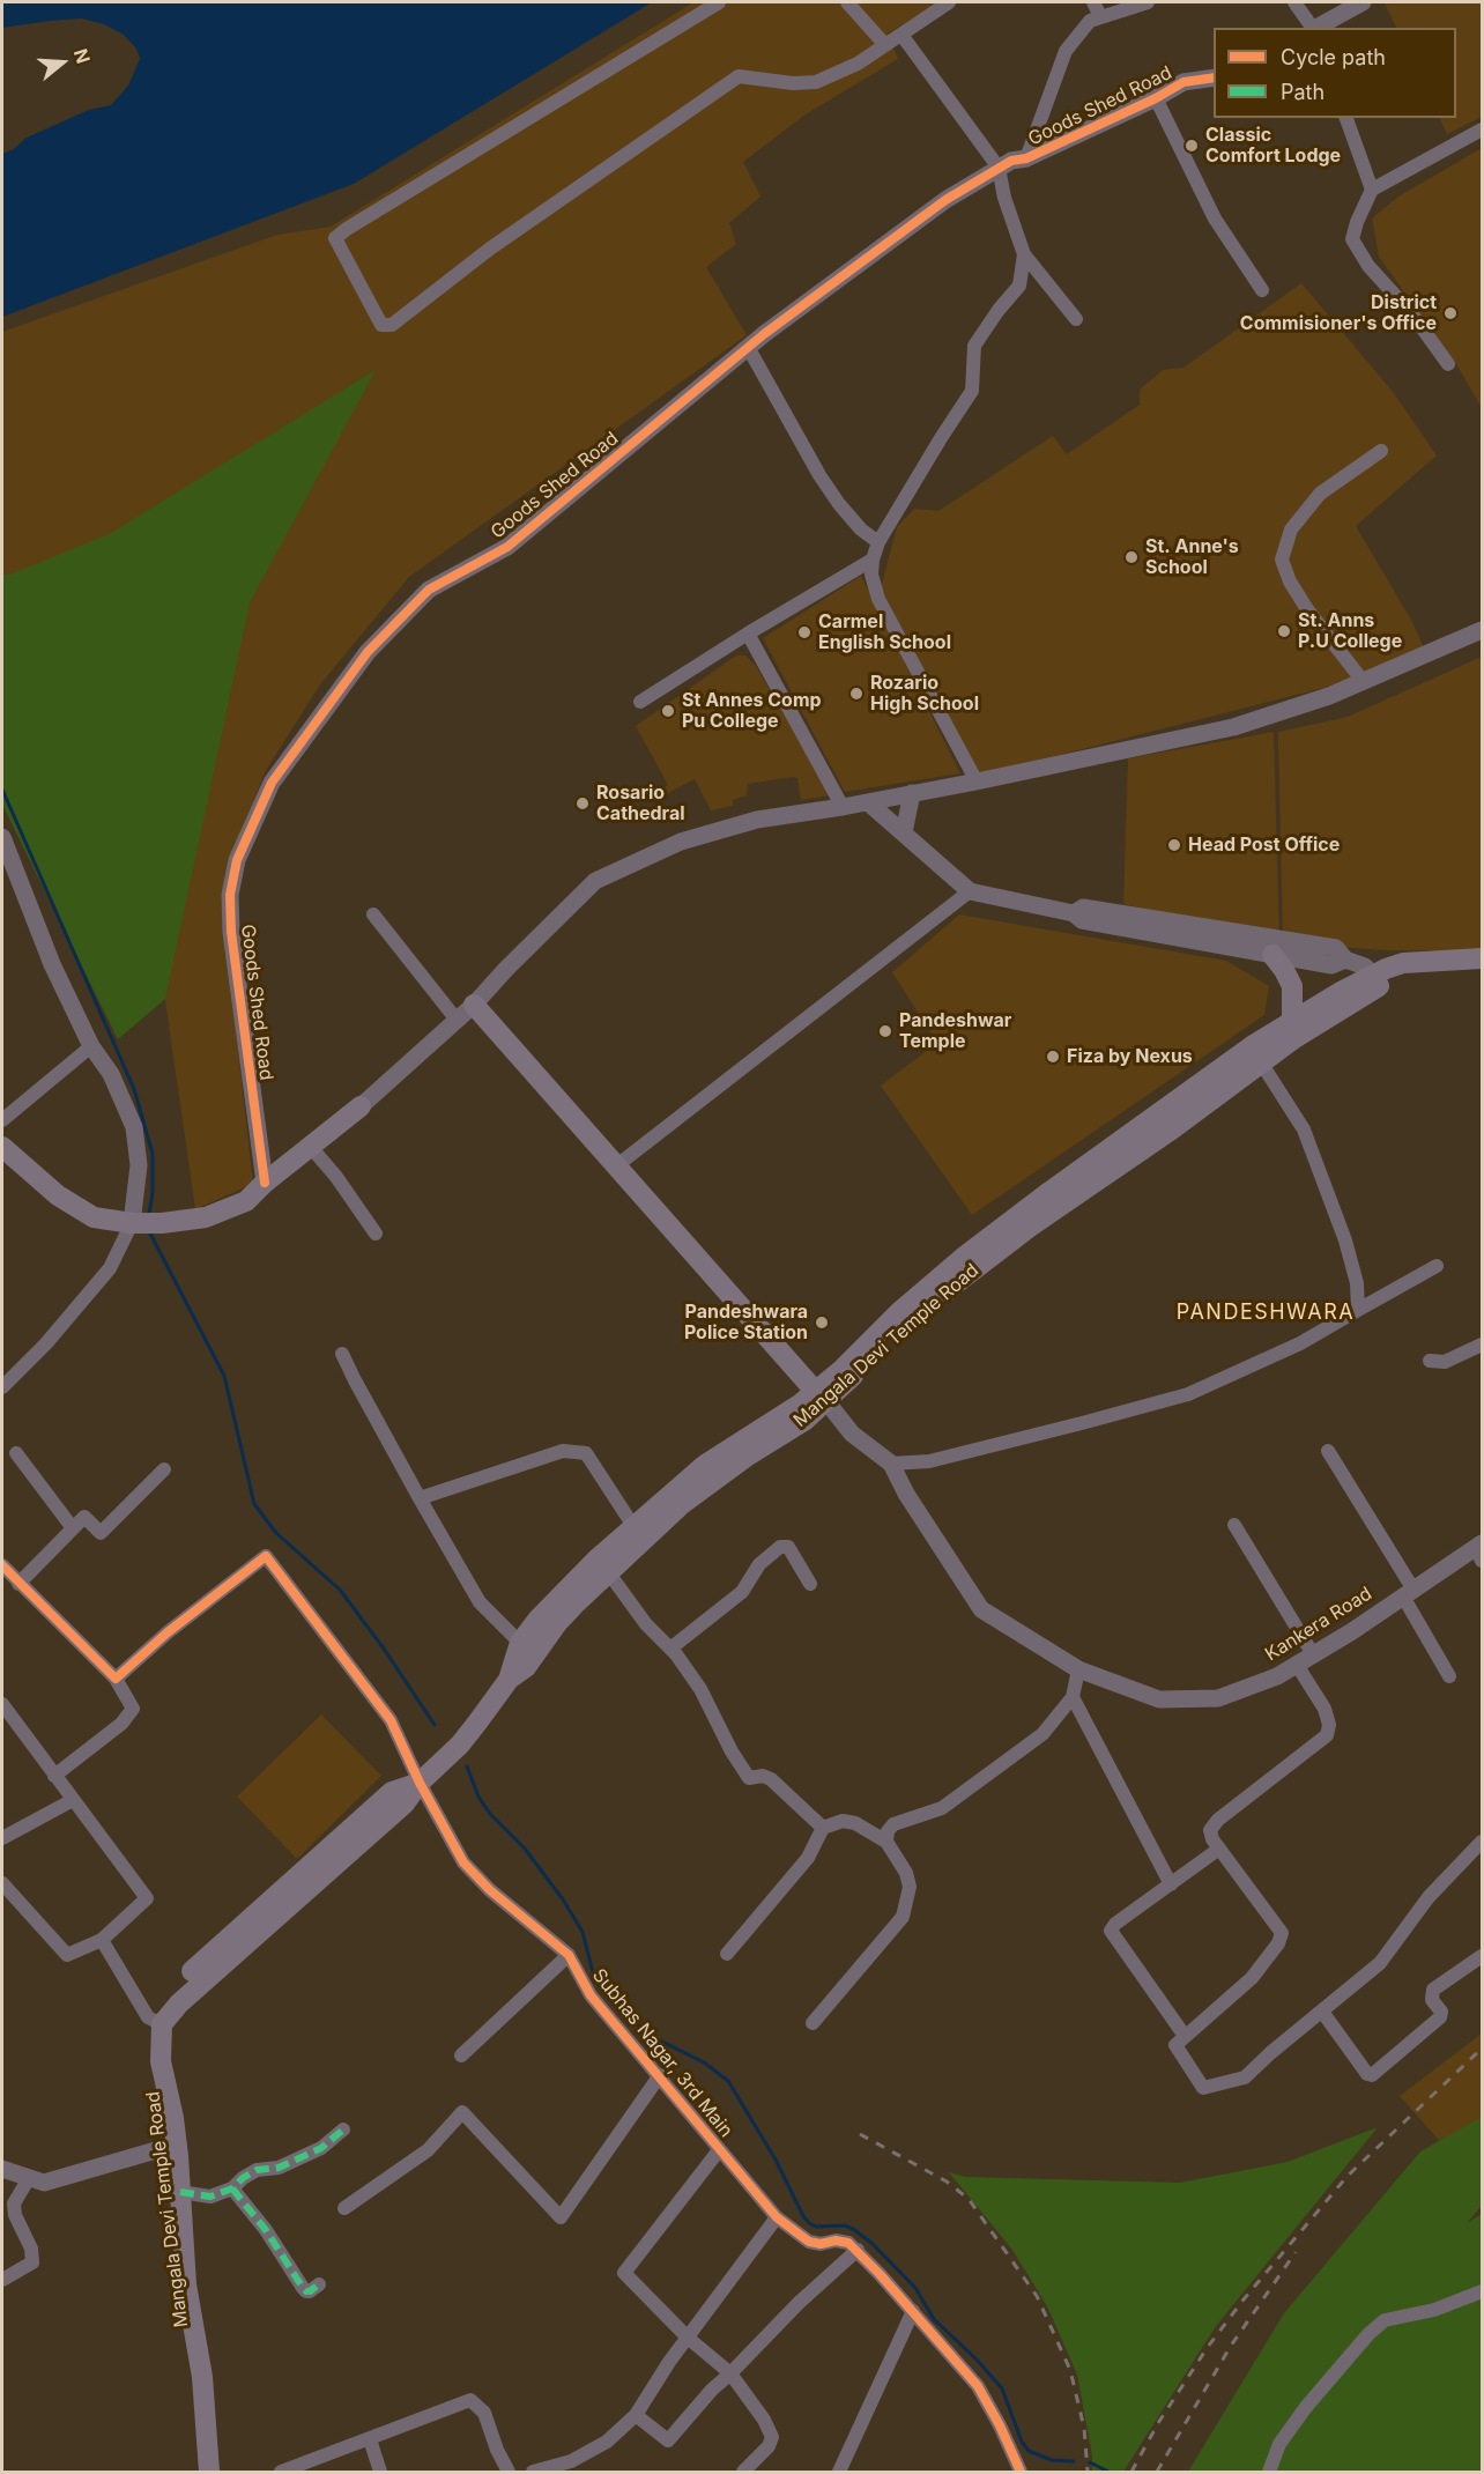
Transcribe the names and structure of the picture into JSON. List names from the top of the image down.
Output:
{
  "streets": {
    "main road": ["Mangala Devi Temple Road"],
    "street": ["Goods Shed Road", "Kankera Road", "Subhas Nagar, 3rd Main"]
  },
  "crossings": [
    ["Mangala Devi Temple Road", "Subhas Nagar, 3rd Main"]
  ],
  "districts": ["PANDESHWARA"],
  "places": [
    "Classic Comfort Lodge",
    "District Commisioner's Office",
    "St. Anne's School",
    "St. Anns P.U College",
    "Carmel English School",
    "Rozario High School",
    "St Annes Comp Pu College",
    "Rosario Cathedral",
    "Head Post Office",
    "Pandeshwar Temple",
    "Fiza by Nexus",
    "Pandeshwara Police Station"
  ],
  "legend": ["Cycle path", "Path"],
  "north": "right"
}
